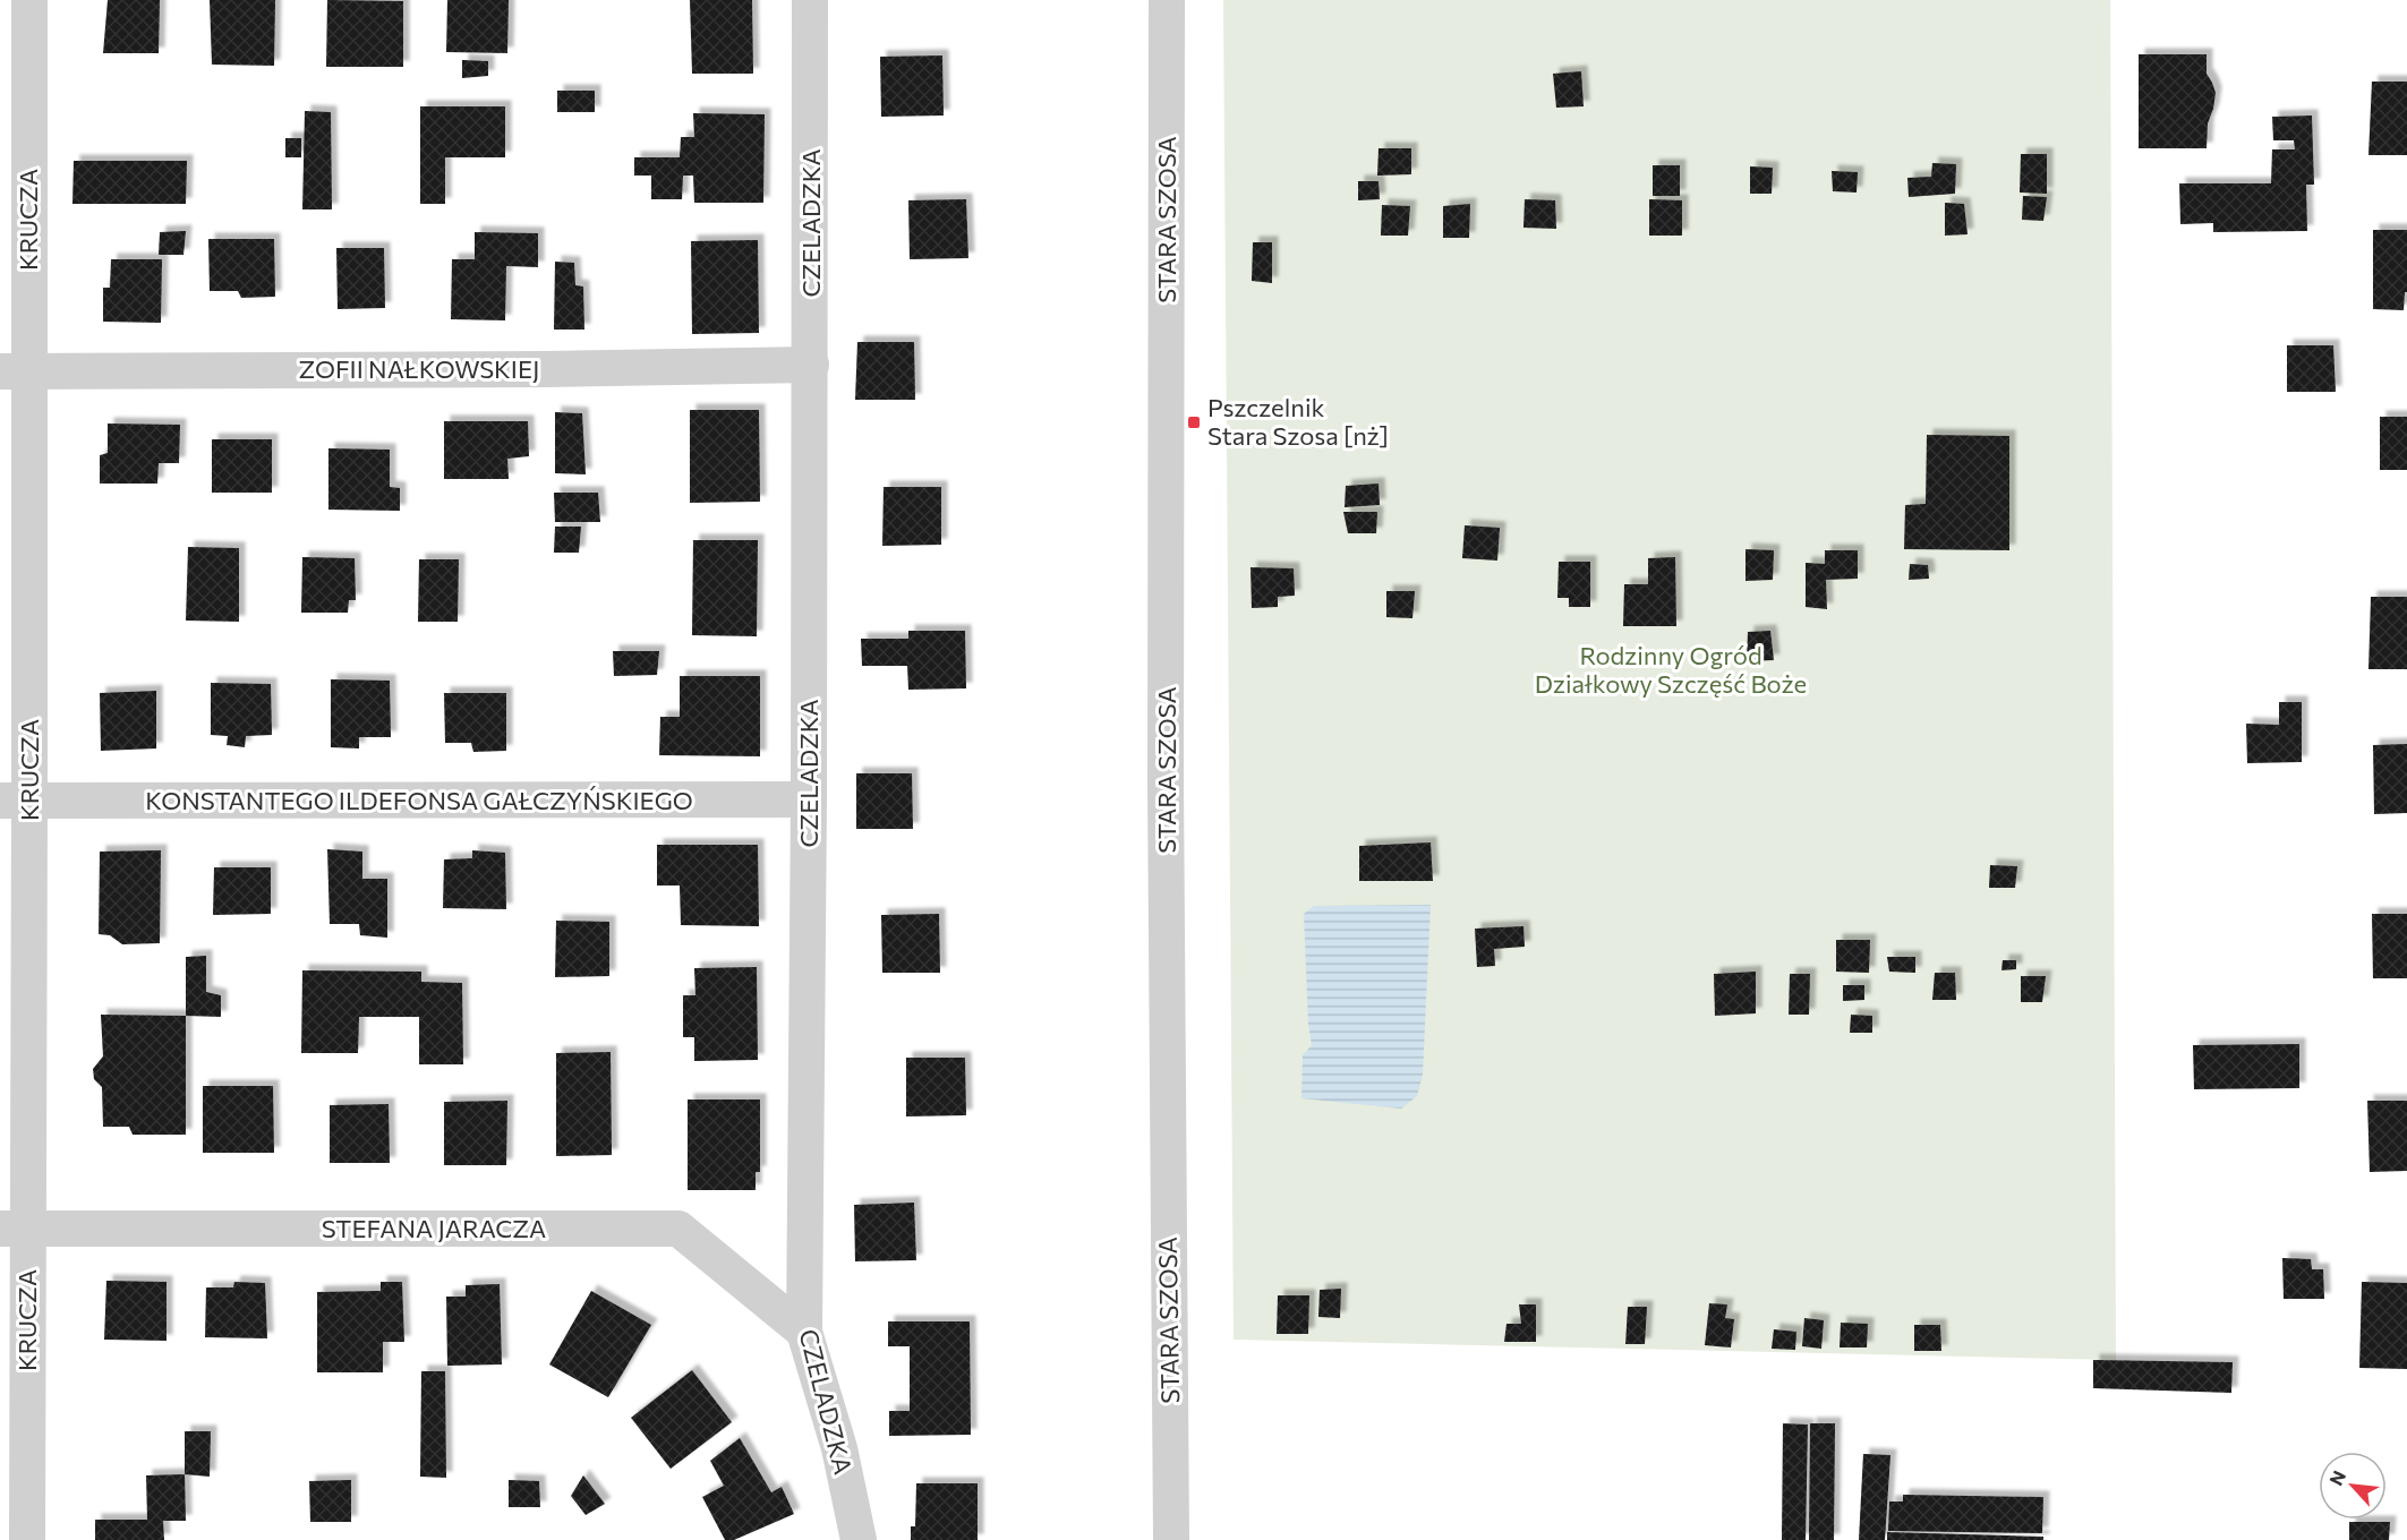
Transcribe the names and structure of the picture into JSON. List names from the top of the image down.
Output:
{
  "streets": {
    "street": [
      "KRUCZA",
      "STARA SZOSA",
      "CZELADZKA",
      "ZOFII NAŁKOWSKIEJ",
      "KONSTANTEGO ILDEFONSA GAŁCZYŃSKIEGO",
      "STEFANA JARACZA"
    ]
  },
  "crossings": [
    ["KRUCZA", "ZOFII NAŁKOWSKIEJ"],
    ["KRUCZA", "KONSTANTEGO ILDEFONSA GAŁCZYŃSKIEGO"],
    ["KRUCZA", "STEFANA JARACZA"],
    ["CZELADZKA", "ZOFII NAŁKOWSKIEJ"],
    ["CZELADZKA", "KONSTANTEGO ILDEFONSA GAŁCZYŃSKIEGO"],
    ["CZELADZKA", "STEFANA JARACZA"]
  ],
  "parks": ["Rodzinny Ogród Działkowy Szczęść Boże"],
  "places": {
    "transit": ["Pszczelnik Stara Szosa [nż]"]
  },
  "north": "top left"
}
